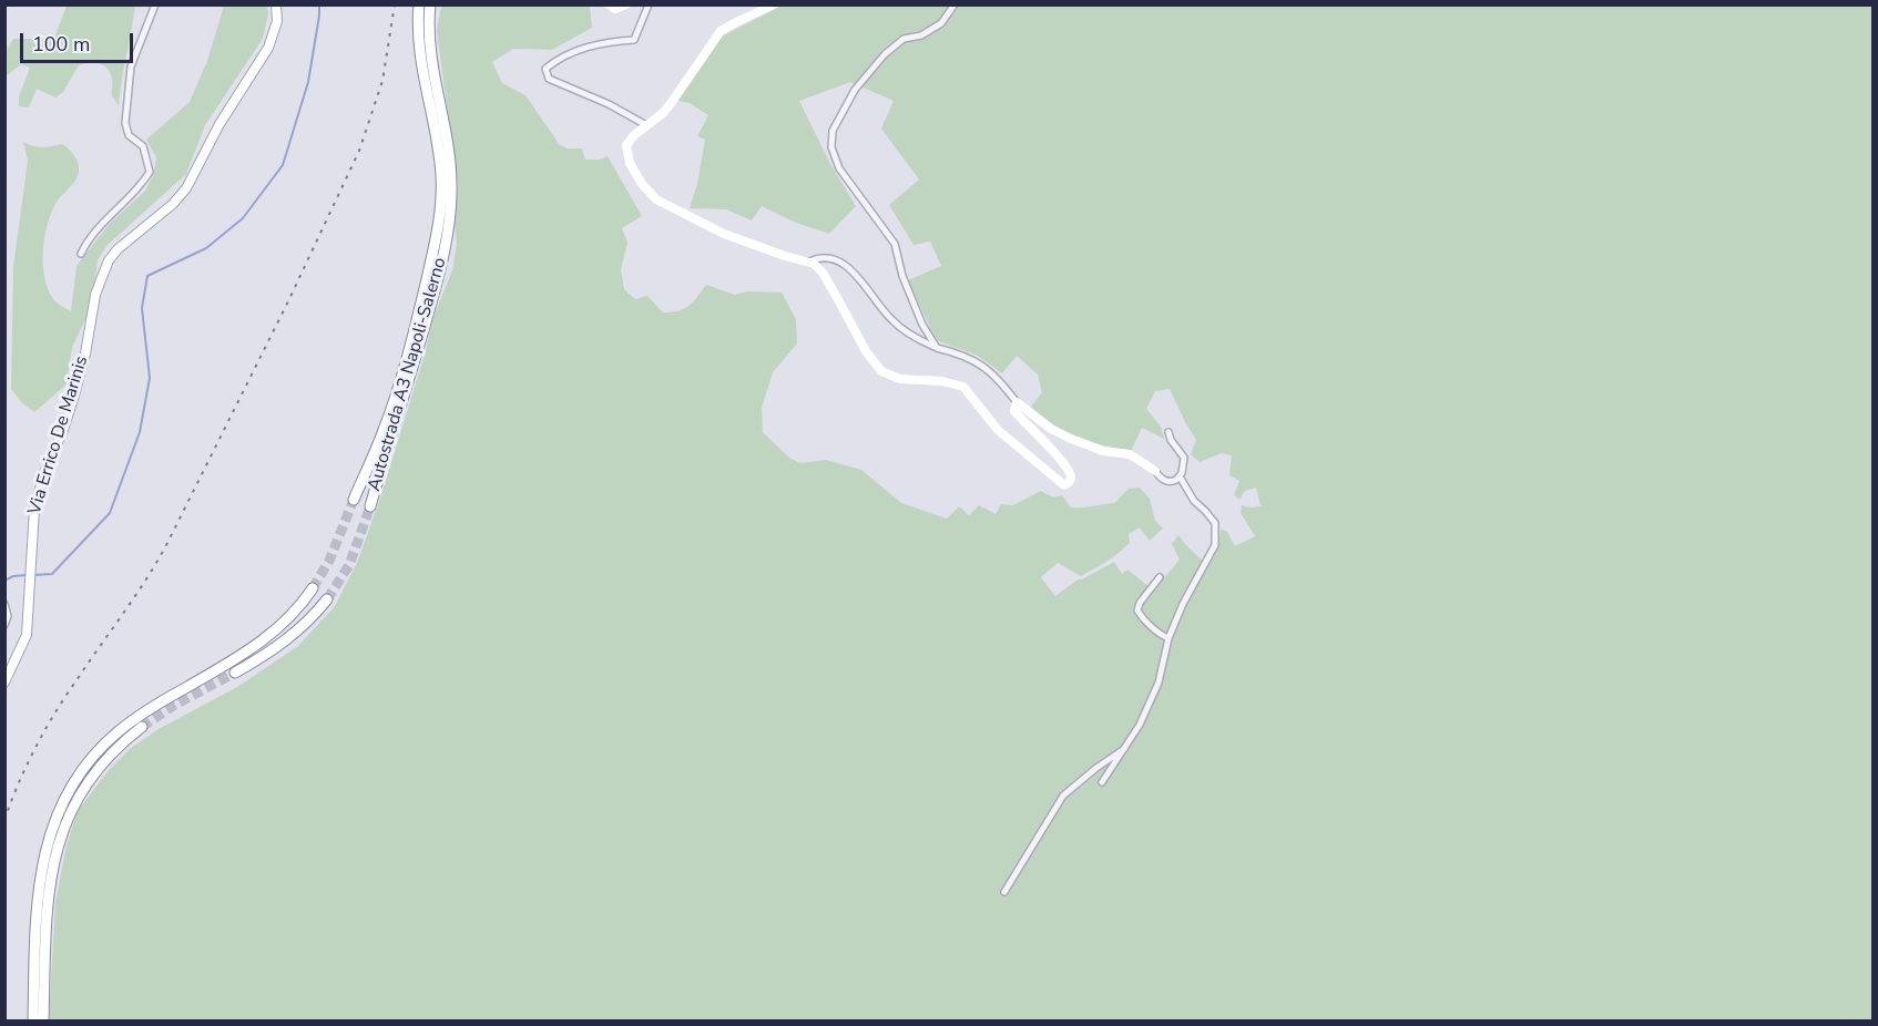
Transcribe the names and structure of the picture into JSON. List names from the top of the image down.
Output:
{
  "streets": {
    "highway": ["Autostrada A3 Napoli-Salerno"],
    "main road": ["Via Errico De Marinis"]
  },
  "scale_bar": "100 m"
}
